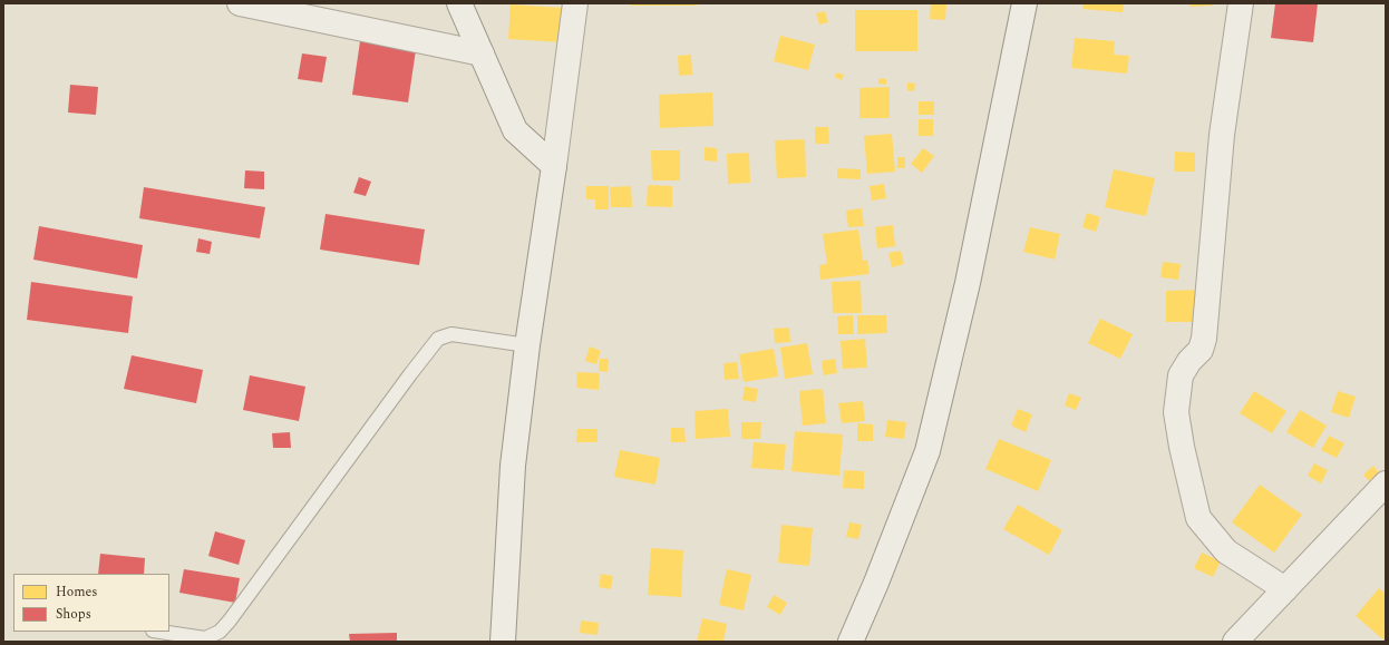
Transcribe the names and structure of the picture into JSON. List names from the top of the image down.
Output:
{
  "legend": ["Homes", "Shops"]
}
